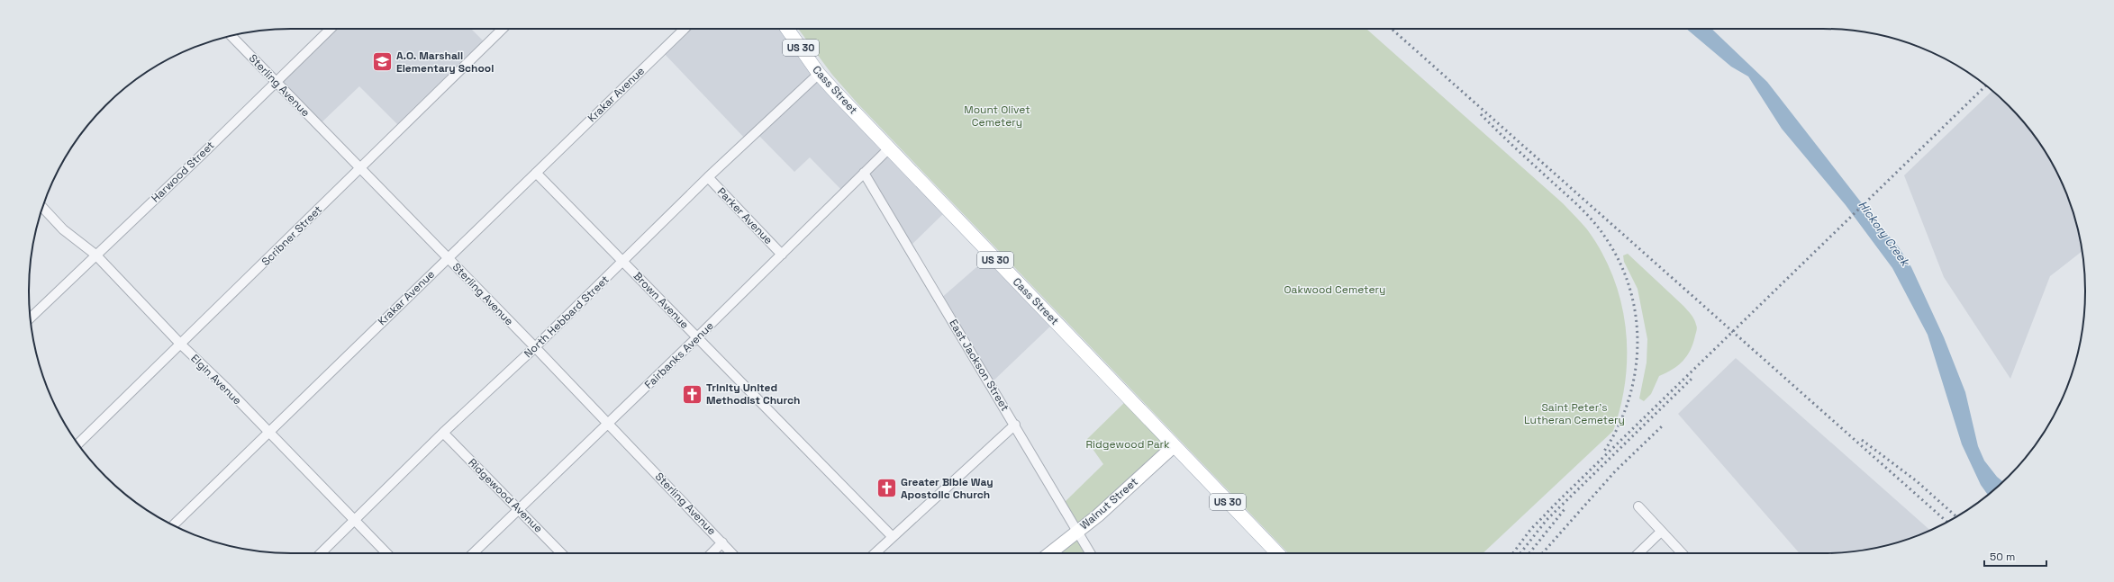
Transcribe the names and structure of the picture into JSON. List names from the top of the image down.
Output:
{
  "streets": {
    "main road": ["US 30", "Cass Street"],
    "street": [
      "Sterling Avenue",
      "Krakar Avenue",
      "Harwood Street",
      "Parker Avenue",
      "Scribner Street",
      "Brown Avenue",
      "North Hebbard Street",
      "Fairbanks Avenue",
      "East Jackson Street",
      "Elgin Avenue",
      "Ridgewood Avenue",
      "Walnut Street"
    ]
  },
  "crossings": [
    ["Sterling Avenue", "Krakar Avenue"],
    ["Sterling Avenue", "Harwood Street"],
    ["Sterling Avenue", "Scribner Street"],
    ["Sterling Avenue", "North Hebbard Street"],
    ["Sterling Avenue", "Fairbanks Avenue"],
    ["Cass Street", "North Hebbard Street"],
    ["Cass Street", "Fairbanks Avenue"],
    ["Cass Street", "Walnut Street"],
    ["Krakar Avenue", "Brown Avenue"],
    ["Krakar Avenue", "Elgin Avenue"],
    ["Harwood Street", "Elgin Avenue"],
    ["Parker Avenue", "North Hebbard Street"],
    ["Parker Avenue", "Fairbanks Avenue"],
    ["Scribner Street", "Elgin Avenue"],
    ["Brown Avenue", "North Hebbard Street"],
    ["Brown Avenue", "Fairbanks Avenue"],
    ["North Hebbard Street", "Elgin Avenue"],
    ["North Hebbard Street", "Ridgewood Avenue"],
    ["Fairbanks Avenue", "East Jackson Street"],
    ["Fairbanks Avenue", "Ridgewood Avenue"],
    ["East Jackson Street", "Walnut Street"]
  ],
  "water": ["Hickory Creek"],
  "parks": [
    "Mount Olivet Cemetery",
    "Oakwood Cemetery",
    "Saint Peter's Lutheran Cemetery",
    "Ridgewood Park"
  ],
  "places": {
    "school or university": ["A.O. Marshall Elementary School"],
    "church": ["Trinity United Methodist Church", "Greater Bible Way Apostolic Church"]
  },
  "scale_bar": "50 m"
}
